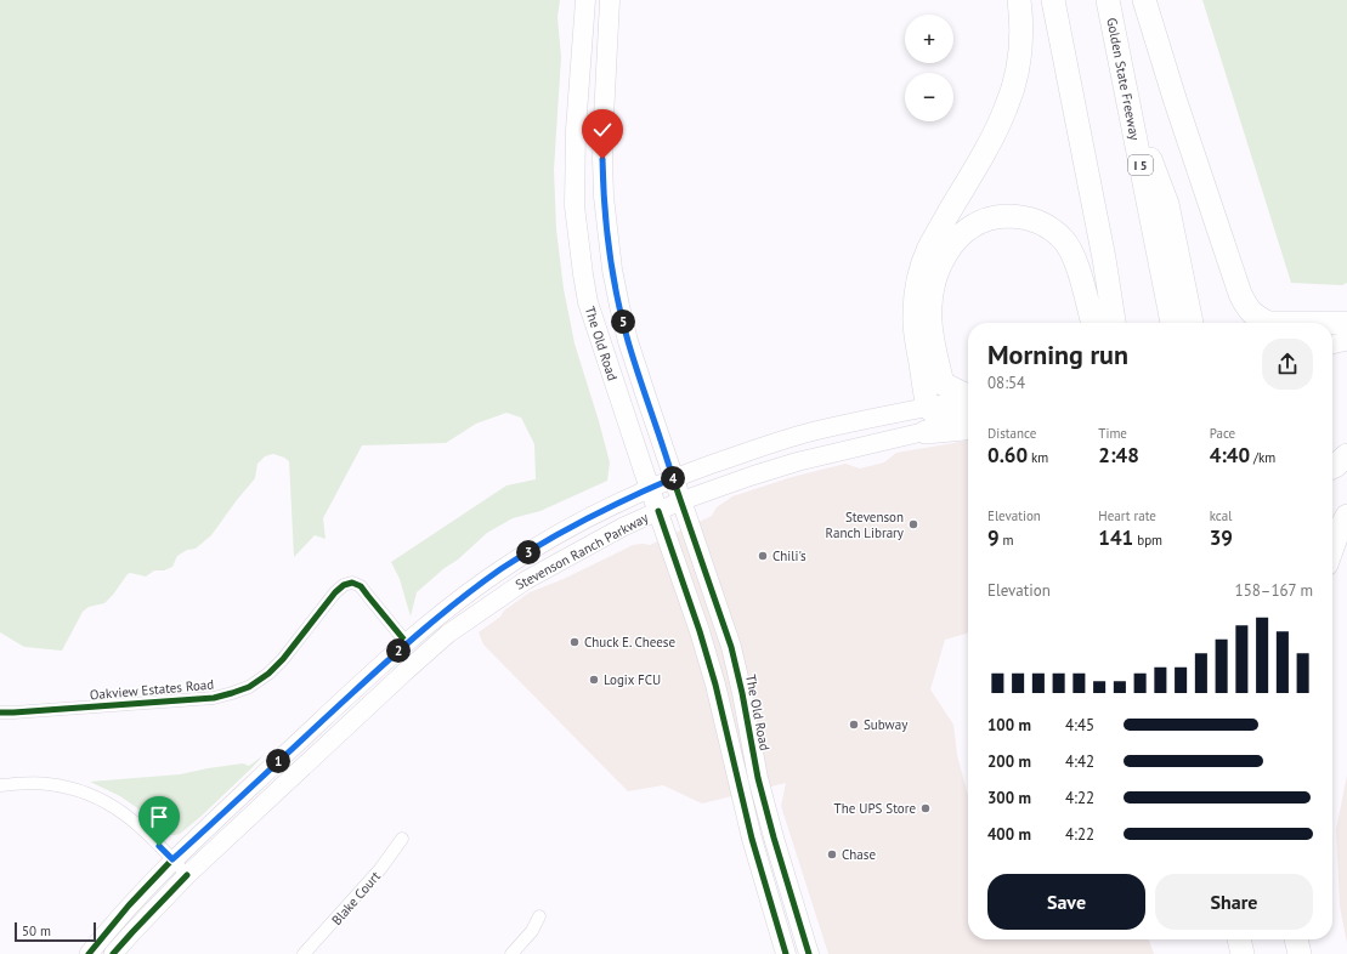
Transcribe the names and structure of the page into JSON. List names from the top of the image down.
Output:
{
  "streets": {
    "highway": ["Golden State Freeway", "I 5"],
    "main road": ["The Old Road", "Stevenson Ranch Parkway"],
    "street": ["Oakview Estates Road", "Blake Court"]
  },
  "crossings": [
    ["The Old Road", "Stevenson Ranch Parkway"],
    ["Stevenson Ranch Parkway", "Oakview Estates Road"]
  ],
  "places": [
    "Stevenson Ranch Library",
    "Chili's",
    "Chuck E. Cheese",
    "Logix FCU",
    "Subway",
    "The UPS Store",
    "Chase"
  ],
  "scale_bar": "50 m",
  "page": {
    "map_buttons": ["+", "−"],
    "pins": [
      "5",
      "4",
      "3",
      "2",
      "1"
    ],
    "heading": ["Morning run", "08:54"],
    "stats": [
      ["Distance", "0.60 km"],
      ["Time", "2:48"],
      ["Pace", "4:40 /km"],
      ["Elevation", "9 m"],
      ["Heart rate", "141 bpm"],
      ["kcal", "39"]
    ],
    "chart": ["Elevation", "158–167 m"],
    "list": [
      {
        "name": "100 m",
        "note": "4:45"
      },
      {
        "name": "200 m",
        "note": "4:42"
      },
      {
        "name": "300 m",
        "note": "4:22"
      },
      {
        "name": "400 m",
        "note": "4:22"
      }
    ],
    "buttons": ["Save", "Share"],
    "scale": "50 m"
  }
}
